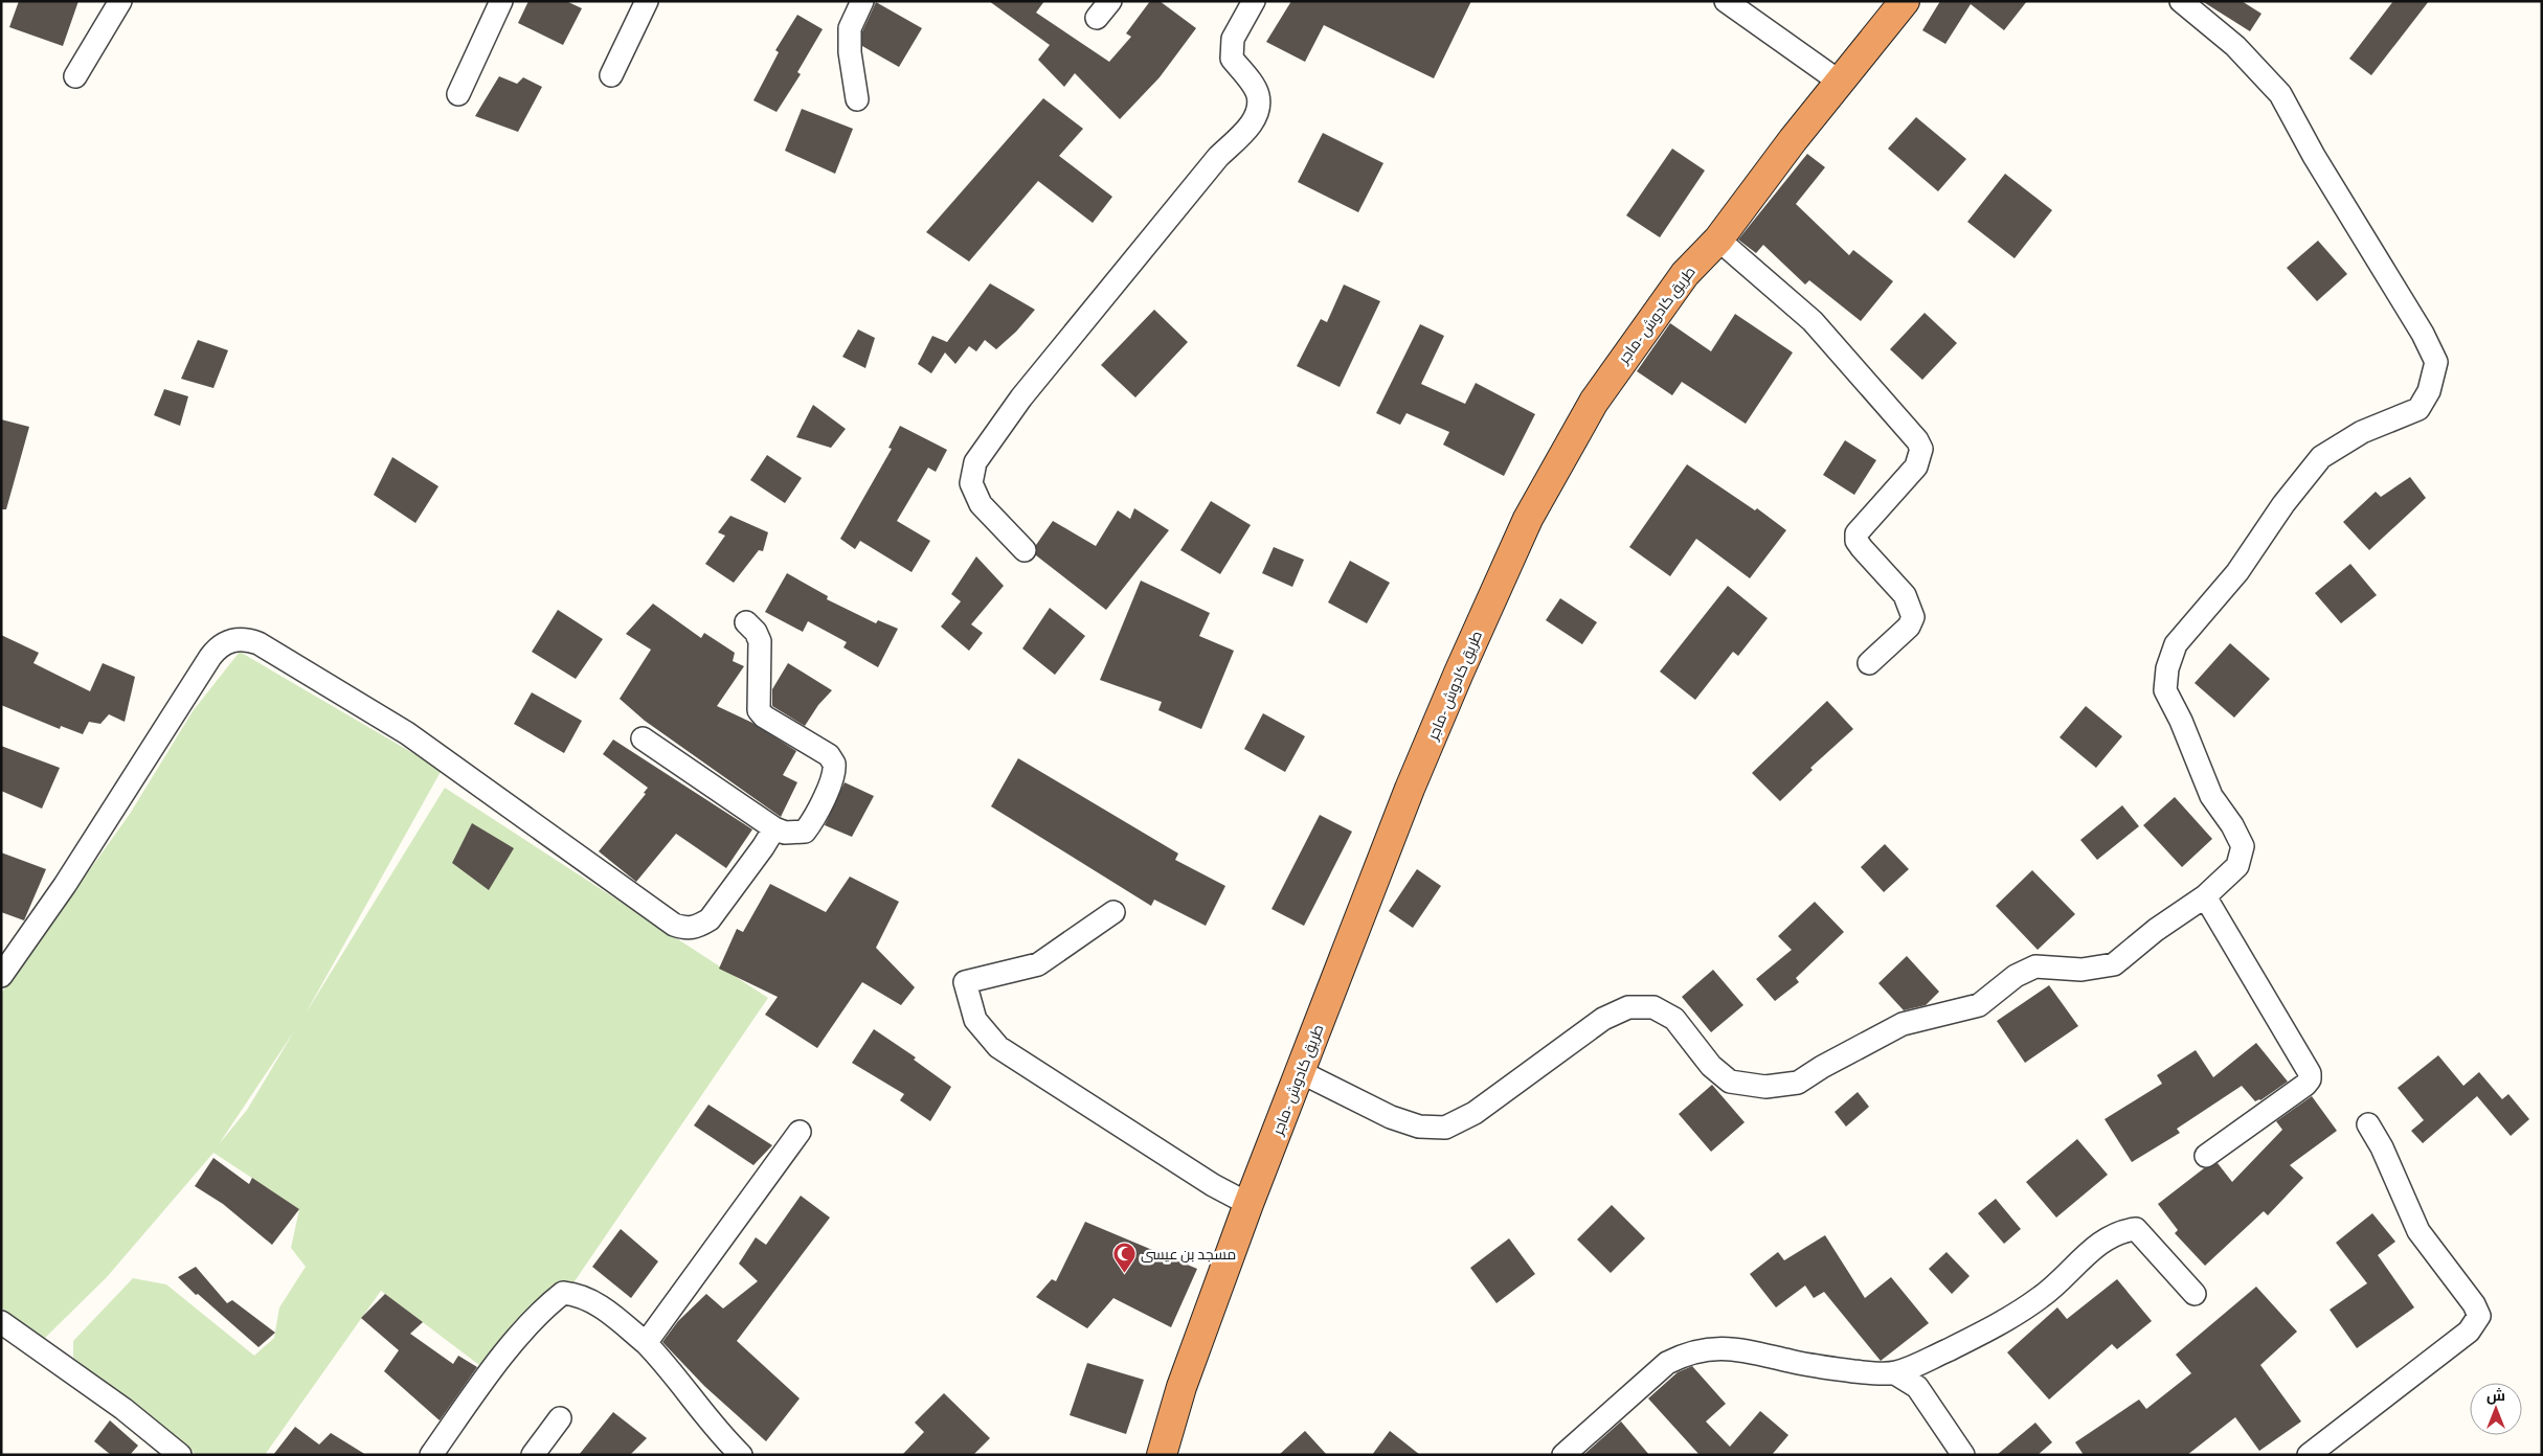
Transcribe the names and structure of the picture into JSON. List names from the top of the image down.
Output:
{
  "streets": {
    "highway": ["طريق كادوش -ماجر"]
  },
  "places": {
    "mosque": ["مسجد بن عيسى"]
  },
  "north": "top"
}
